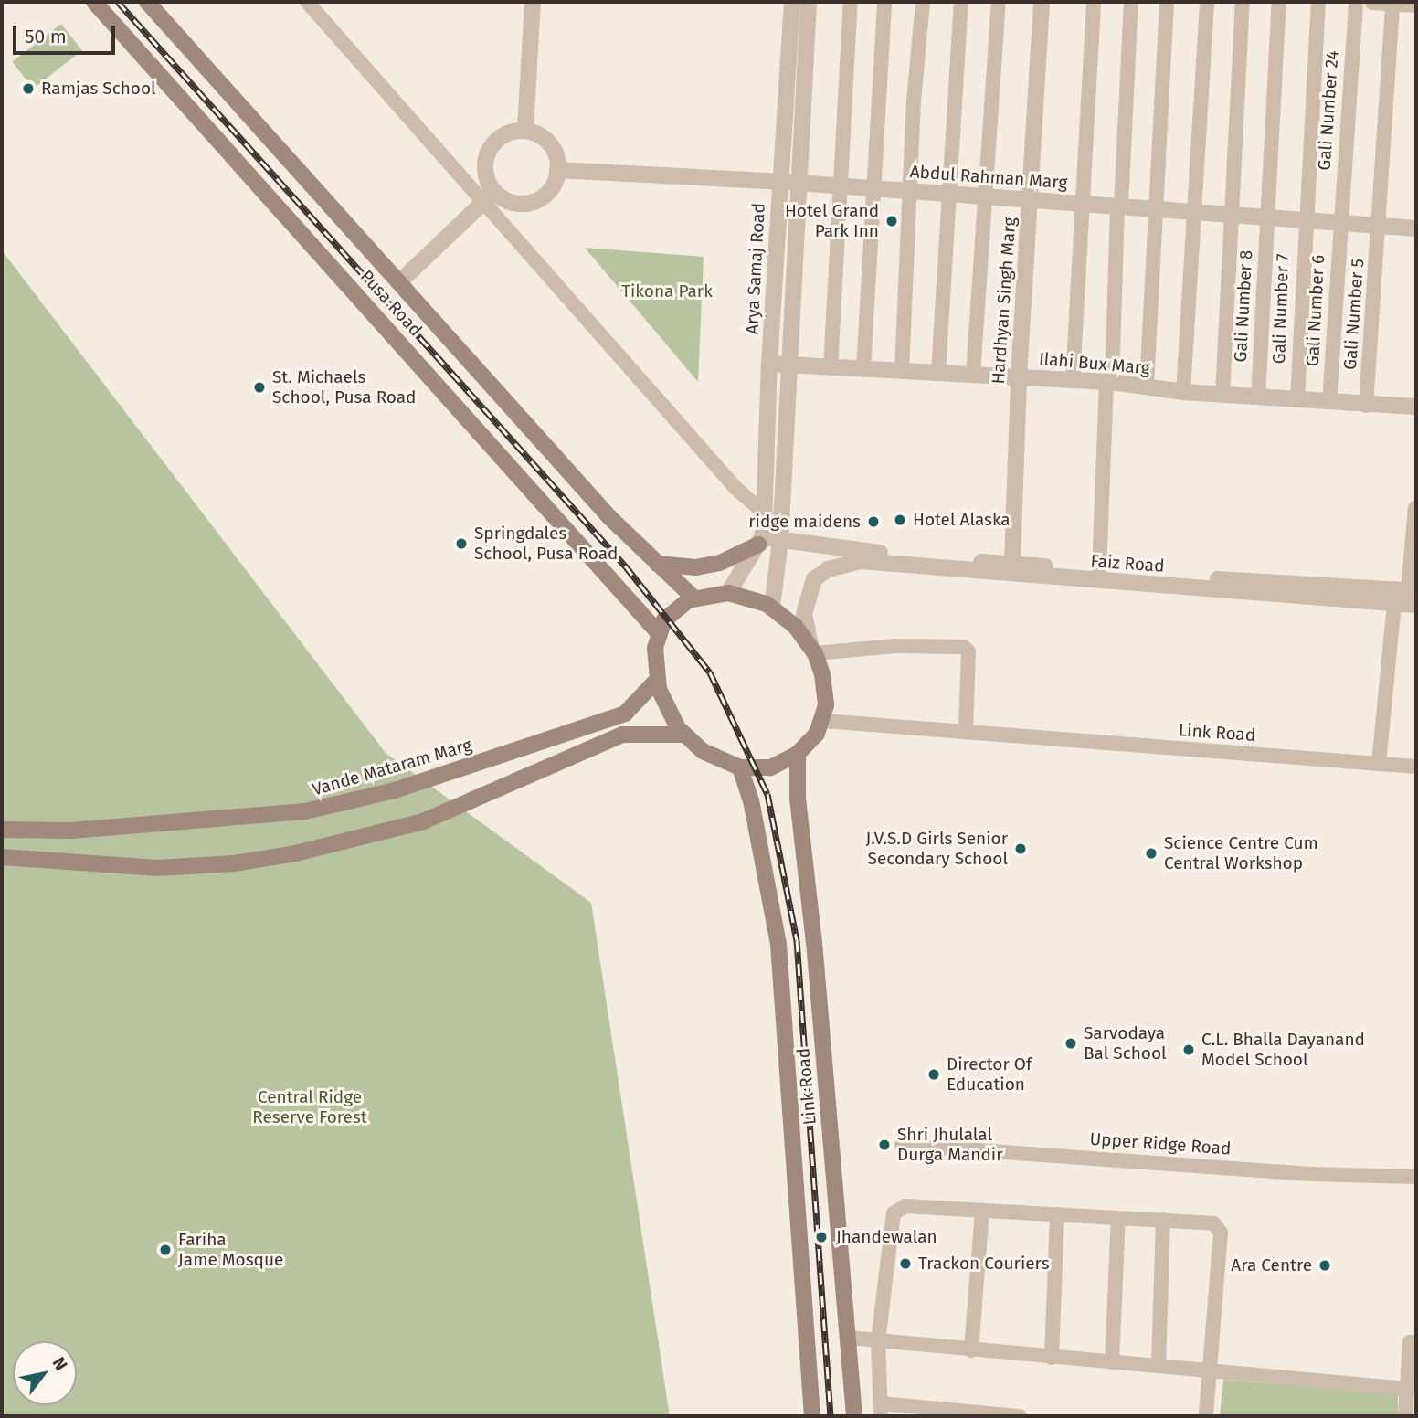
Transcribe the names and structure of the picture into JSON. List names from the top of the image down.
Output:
{
  "streets": {
    "main road": ["Pusa Road", "Link Road", "Vande Mataram Marg"],
    "street": [
      "Gali Number 24",
      "Abdul Rahman Marg",
      "Arya Samaj Road",
      "Hardhyan Singh Marg",
      "Gali Number 8",
      "Gali Number 7",
      "Gali Number 6",
      "Gali Number 5",
      "Ilahi Bux Marg",
      "Faiz Road",
      "Upper Ridge Road"
    ]
  },
  "crossings": [
    ["Gali Number 24", "Abdul Rahman Marg"],
    ["Gali Number 24", "Gali Number 6"],
    ["Abdul Rahman Marg", "Arya Samaj Road"],
    ["Abdul Rahman Marg", "Hardhyan Singh Marg"],
    ["Abdul Rahman Marg", "Gali Number 8"],
    ["Abdul Rahman Marg", "Gali Number 7"],
    ["Abdul Rahman Marg", "Gali Number 6"],
    ["Abdul Rahman Marg", "Gali Number 5"],
    ["Arya Samaj Road", "Ilahi Bux Marg"],
    ["Hardhyan Singh Marg", "Ilahi Bux Marg"],
    ["Pusa Road", "Faiz Road"],
    ["Pusa Road", "Link Road"],
    ["Pusa Road", "Vande Mataram Marg"],
    ["Gali Number 8", "Ilahi Bux Marg"],
    ["Gali Number 7", "Ilahi Bux Marg"],
    ["Gali Number 6", "Ilahi Bux Marg"],
    ["Gali Number 5", "Ilahi Bux Marg"],
    ["Faiz Road", "Link Road"],
    ["Faiz Road", "Vande Mataram Marg"],
    ["Link Road", "Vande Mataram Marg"]
  ],
  "parks": ["Tikona Park", "Central Ridge Reserve Forest"],
  "places": [
    "Ramjas School",
    "Hotel Grand Park Inn",
    "St. Michaels School, Pusa Road",
    "Hotel Alaska",
    "ridge maidens",
    "Springdales School, Pusa Road",
    "J.V.S.D Girls Senior Secondary School",
    "Science Centre Cum Central Workshop",
    "Sarvodaya Bal School",
    "C.L. Bhalla Dayanand Model School",
    "Director Of Education",
    "Shri Jhulalal Durga Mandir",
    "Jhandewalan",
    "Fariha Jame Mosque",
    "Trackon Couriers",
    "Ara Centre"
  ],
  "scale_bar": "50 m",
  "north": "top right"
}
